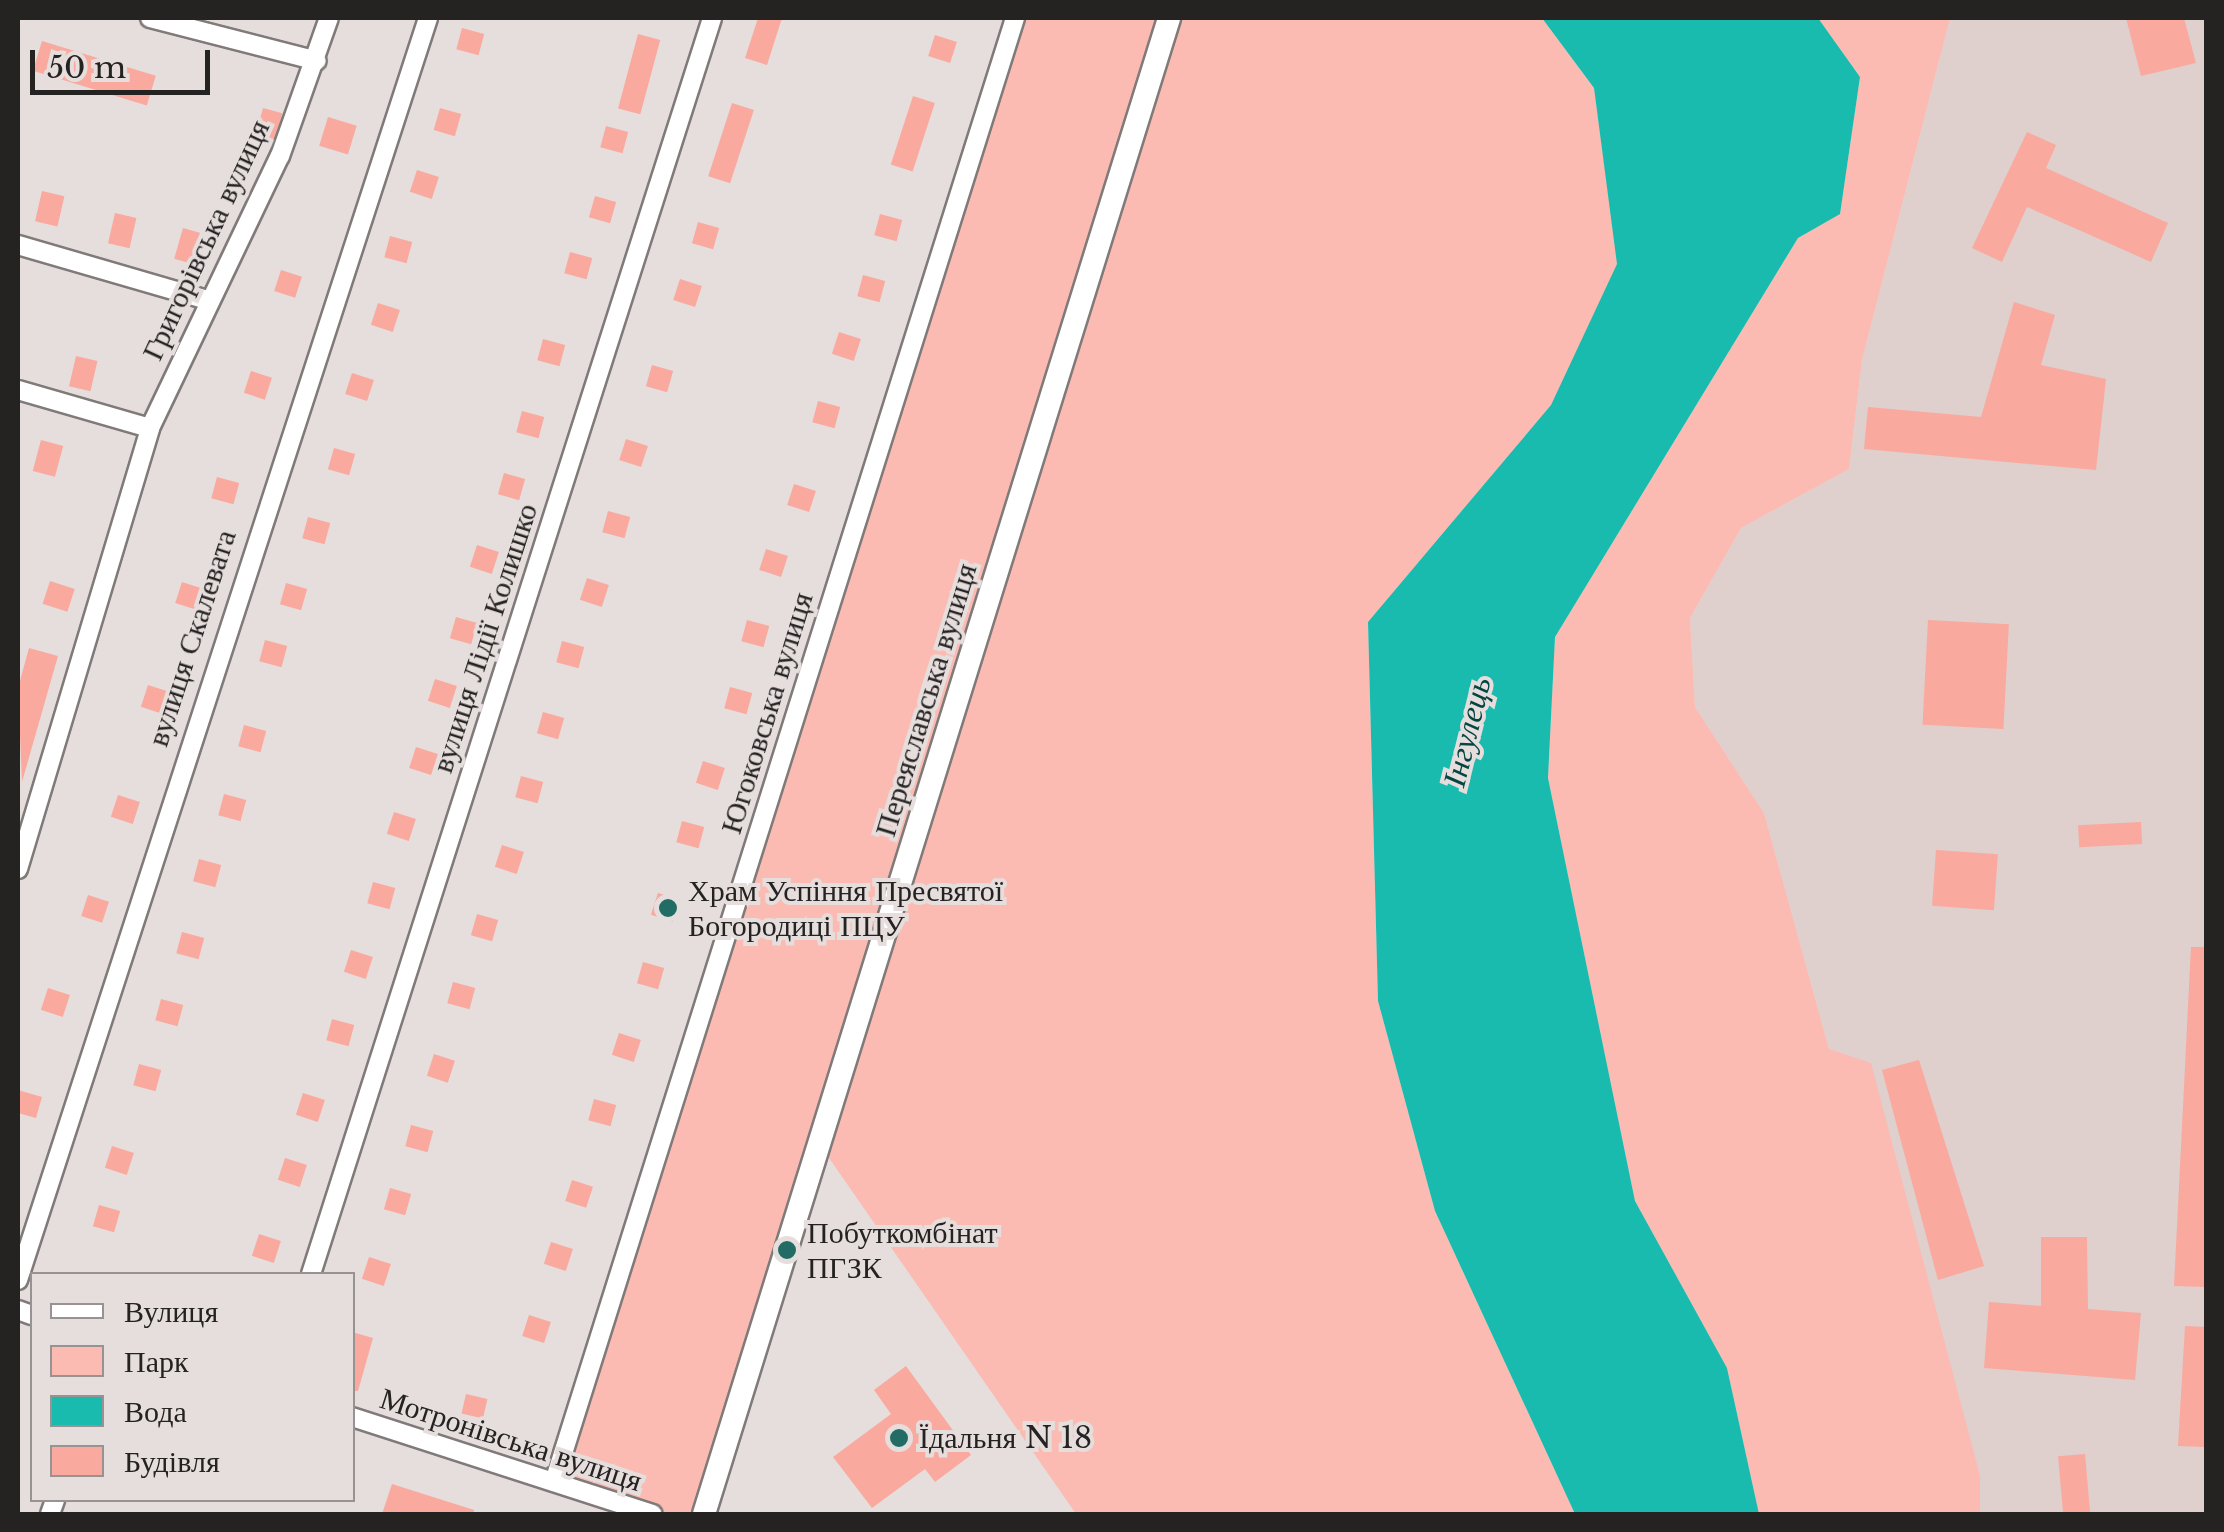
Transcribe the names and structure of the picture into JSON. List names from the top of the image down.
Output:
{
  "streets": {
    "street": [
      "Григорівська вулиця",
      "вулиця Скалевата",
      "вулиця Лідії Колишко",
      "Переяславська вулиця",
      "Югоковська вулиця",
      "Мотронівська вулиця"
    ]
  },
  "crossings": [
    ["Югоковська вулиця", "Мотронівська вулиця"]
  ],
  "water": ["Інгулець"],
  "places": ["Храм Успіння Пресвятої Богородиці ПЦУ", "Побуткомбінат ПГЗК", "Їдальня N 18"],
  "legend": [
    "Вулиця",
    "Парк",
    "Вода",
    "Будівля"
  ],
  "scale_bar": "50 m"
}
